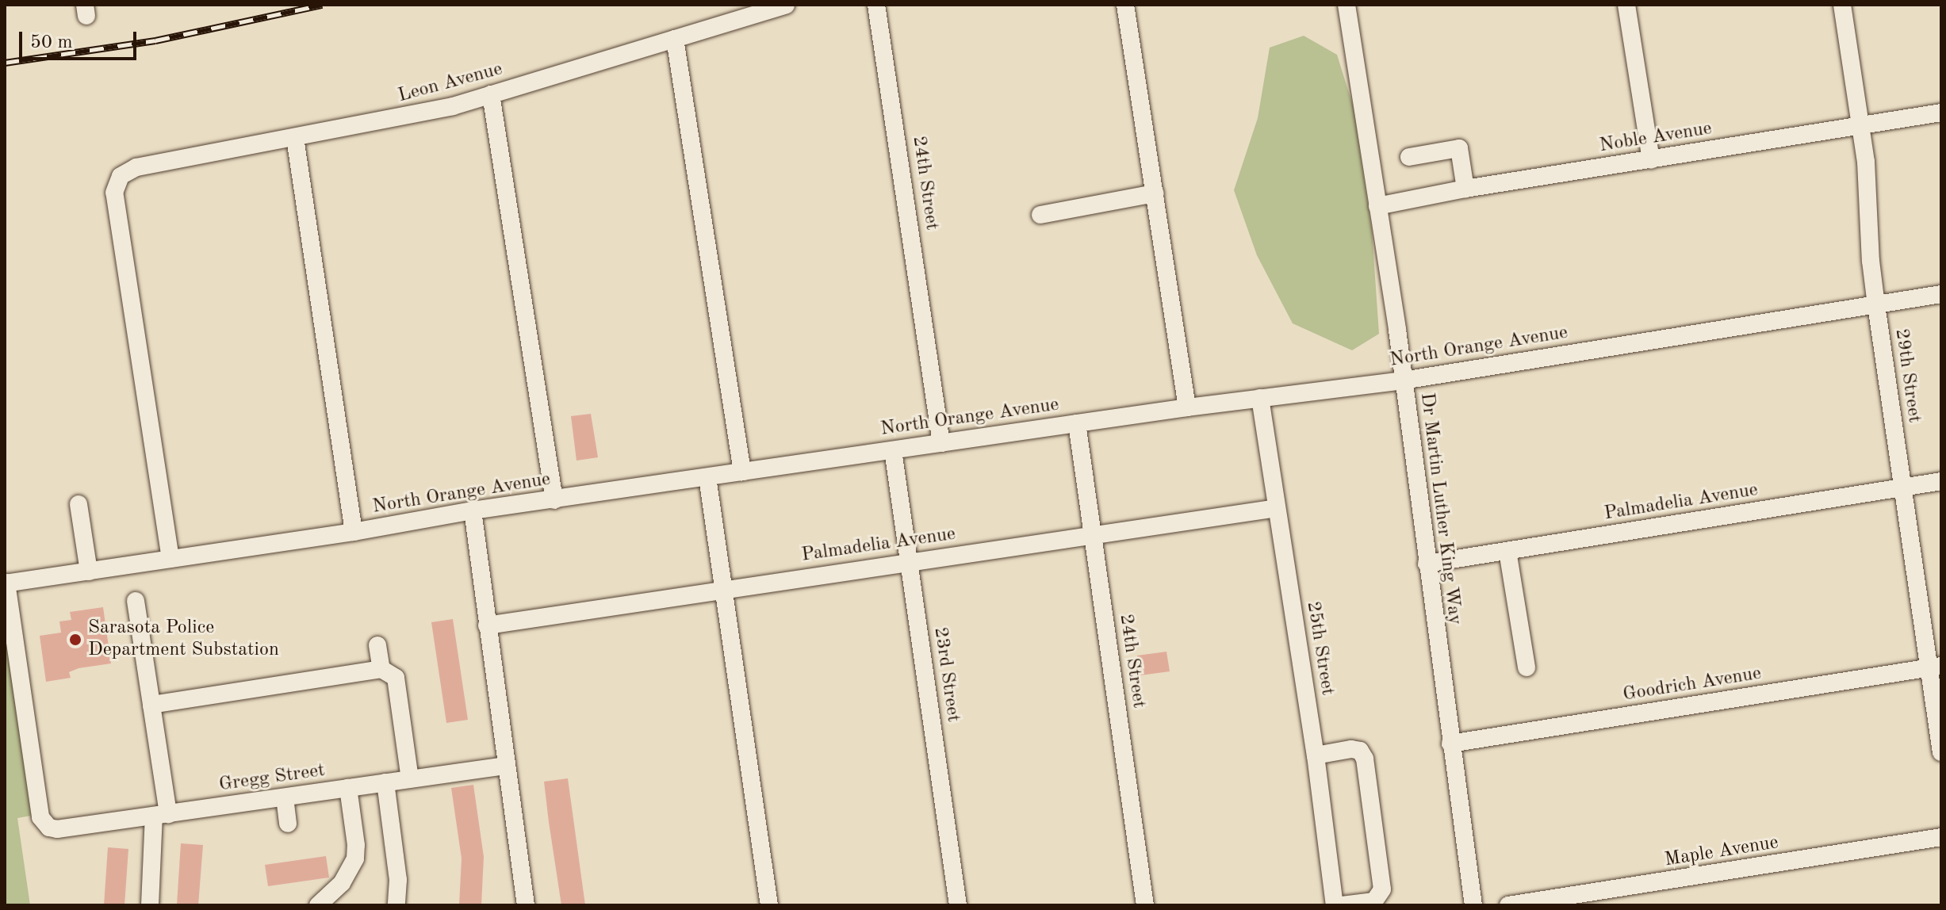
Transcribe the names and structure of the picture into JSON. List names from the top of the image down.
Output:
{
  "streets": {
    "street": [
      "Leon Avenue",
      "Noble Avenue",
      "24th Street",
      "North Orange Avenue",
      "29th Street",
      "Palmadelia Avenue",
      "Dr Martin Luther King Way",
      "25th Street",
      "23rd Street",
      "Goodrich Avenue",
      "Gregg Street",
      "Maple Avenue"
    ]
  },
  "crossings": [
    ["Leon Avenue", "North Orange Avenue"],
    ["Noble Avenue", "29th Street"],
    ["Noble Avenue", "Dr Martin Luther King Way"],
    ["24th Street", "North Orange Avenue"],
    ["24th Street", "Palmadelia Avenue"],
    ["North Orange Avenue", "29th Street"],
    ["North Orange Avenue", "Dr Martin Luther King Way"],
    ["North Orange Avenue", "25th Street"],
    ["North Orange Avenue", "23rd Street"],
    ["North Orange Avenue", "Gregg Street"],
    ["29th Street", "Palmadelia Avenue"],
    ["29th Street", "Goodrich Avenue"],
    ["Palmadelia Avenue", "Dr Martin Luther King Way"],
    ["Palmadelia Avenue", "25th Street"],
    ["Palmadelia Avenue", "23rd Street"],
    ["Dr Martin Luther King Way", "Goodrich Avenue"]
  ],
  "places": ["Sarasota Police Department Substation"],
  "scale_bar": "50 m"
}
